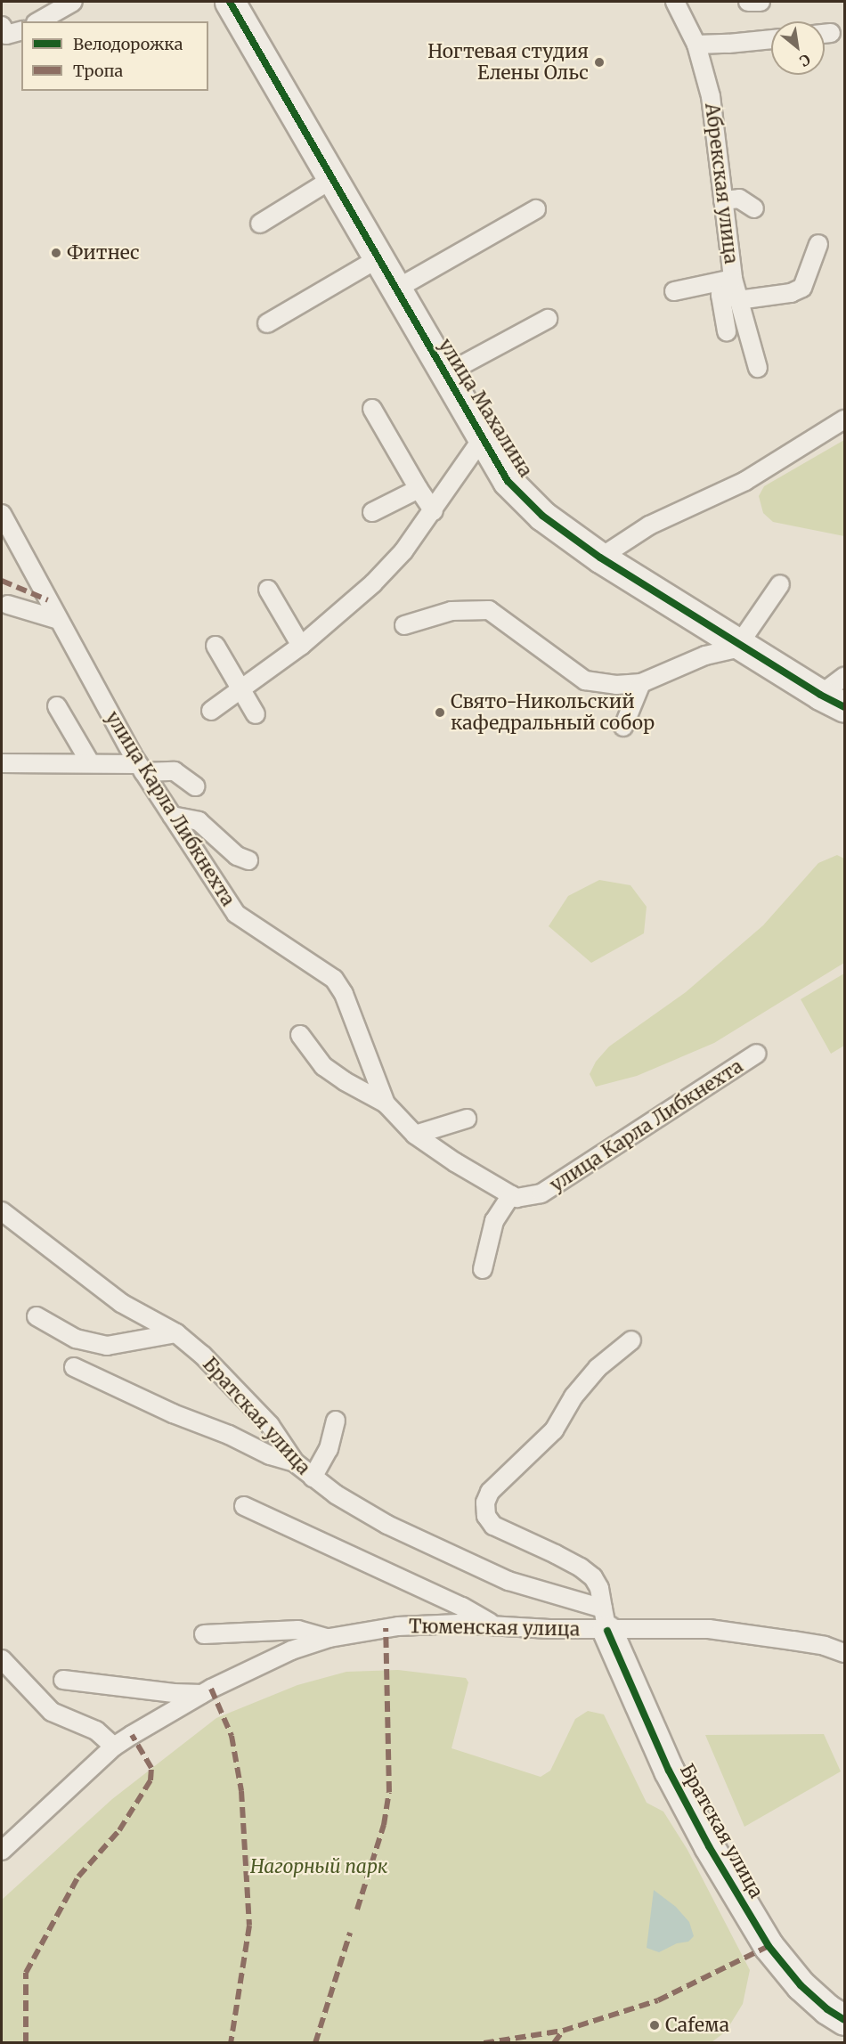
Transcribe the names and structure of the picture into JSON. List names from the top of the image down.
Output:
{
  "streets": {
    "street": ["улица Махалина", "Братская улица"],
    "lane": ["Абрекская улица", "улица Карла Либкнехта", "Тюменская улица"]
  },
  "crossings": [
    ["Братская улица", "Тюменская улица"]
  ],
  "parks": ["Нагорный парк"],
  "places": [
    "Ногтевая студия Елены Ольс",
    "Фитнес",
    "Свято-Никольский кафедральный собор",
    "Cafeма"
  ],
  "legend": ["Велодорожка", "Тропа"],
  "north": "bottom right"
}
